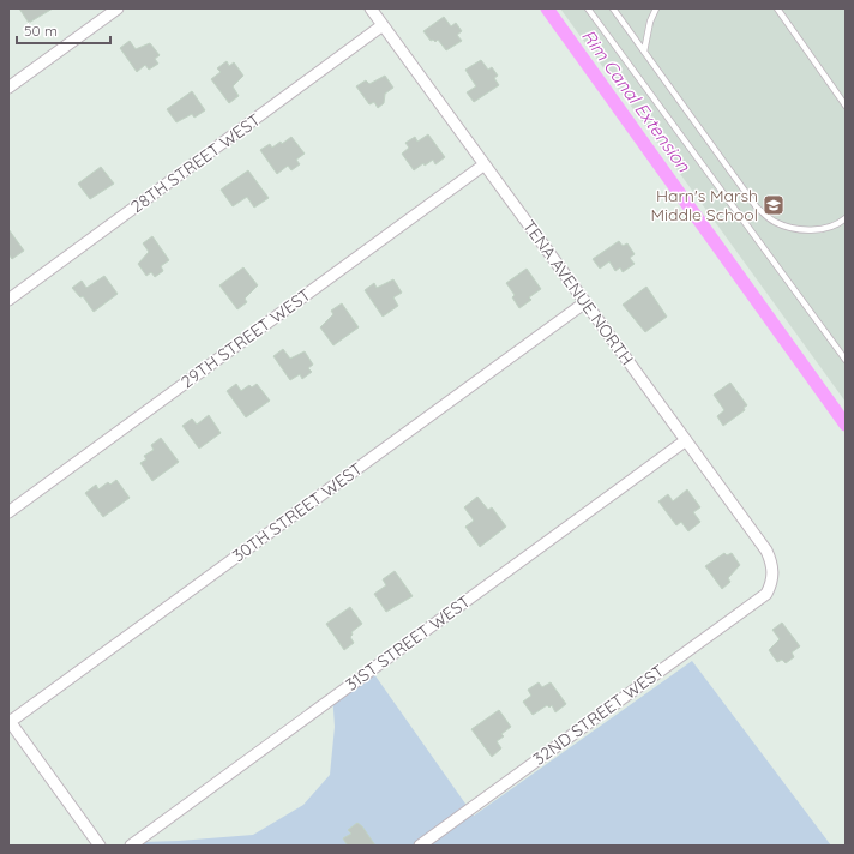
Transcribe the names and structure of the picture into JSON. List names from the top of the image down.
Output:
{
  "streets": {
    "street": [
      "28TH STREET WEST",
      "TENA AVENUE NORTH",
      "29TH STREET WEST",
      "30TH STREET WEST",
      "31ST STREET WEST",
      "32ND STREET WEST"
    ]
  },
  "crossings": [
    ["28TH STREET WEST", "TENA AVENUE NORTH"],
    ["TENA AVENUE NORTH", "29TH STREET WEST"],
    ["TENA AVENUE NORTH", "30TH STREET WEST"],
    ["TENA AVENUE NORTH", "31ST STREET WEST"],
    ["TENA AVENUE NORTH", "32ND STREET WEST"]
  ],
  "water": ["Rim Canal Extension"],
  "places": {
    "school or university": ["Harn's Marsh Middle School"]
  },
  "scale_bar": "50 m"
}
